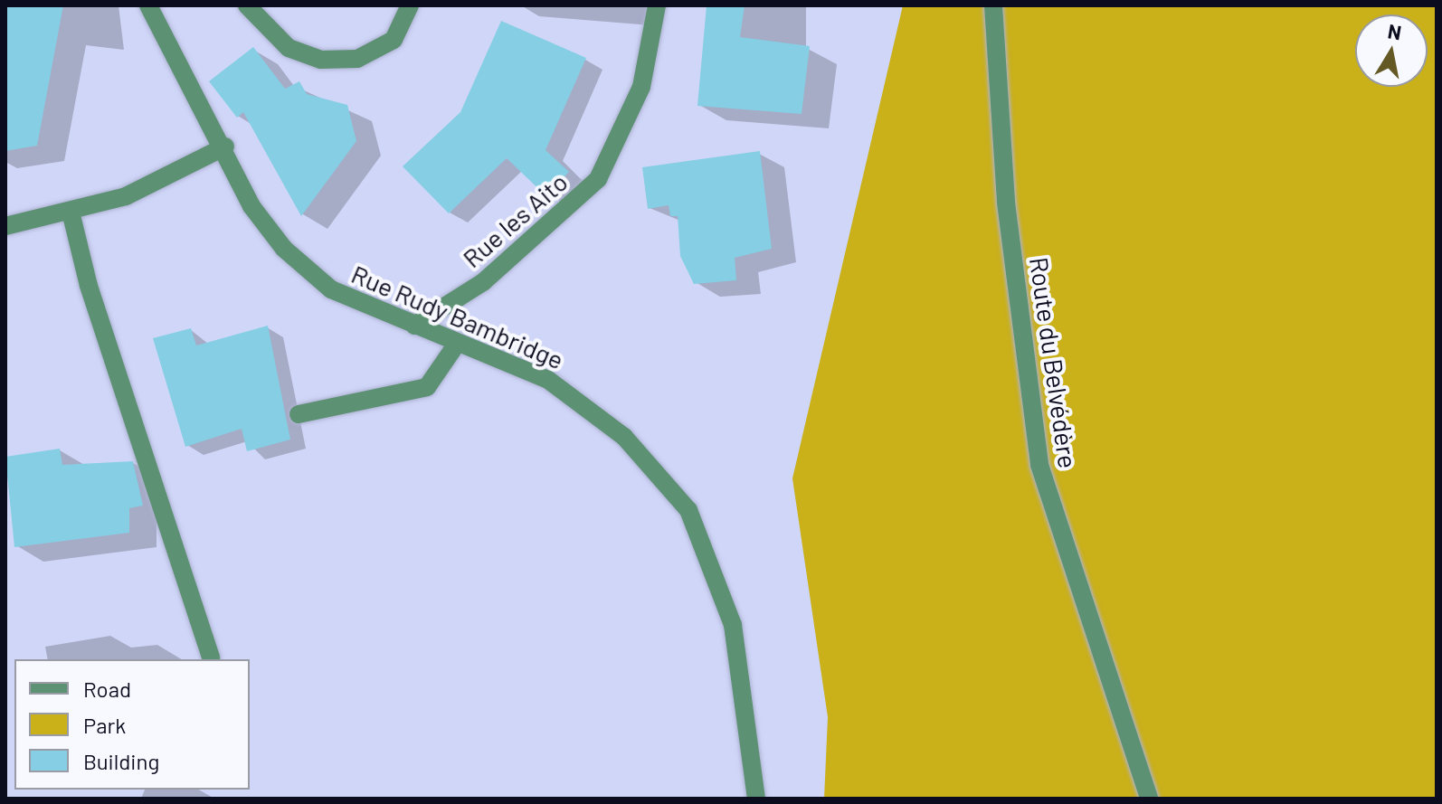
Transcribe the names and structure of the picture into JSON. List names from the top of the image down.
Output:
{
  "streets": {
    "street": ["Rue les Aito", "Rue Rudy Bambridge", "Route du Belvédère"]
  },
  "crossings": [
    ["Rue les Aito", "Rue Rudy Bambridge"]
  ],
  "legend": ["Road", "Park", "Building"],
  "north": "top"
}
